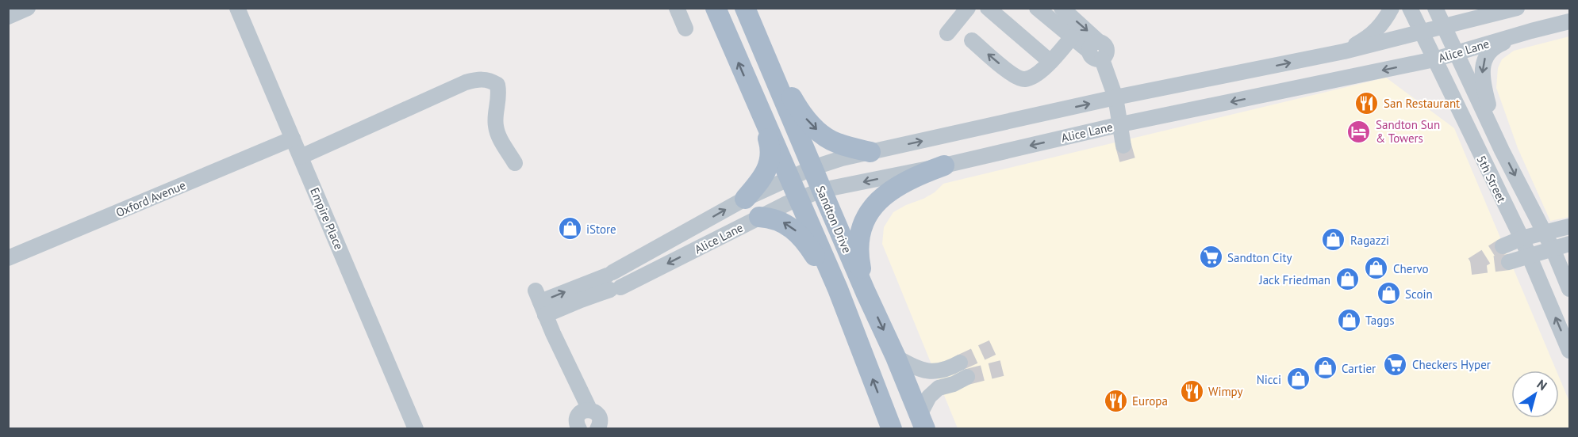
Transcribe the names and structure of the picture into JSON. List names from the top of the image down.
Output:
{
  "streets": {
    "main road": ["Sandton Drive"],
    "street": [
      "Alice Lane",
      "5th Street",
      "Oxford Avenue",
      "Empire Place"
    ]
  },
  "crossings": [
    ["Alice Lane", "5th Street"],
    ["Alice Lane", "Sandton Drive"],
    ["Oxford Avenue", "Empire Place"]
  ],
  "places": {
    "restaurant": ["San Restaurant", "Wimpy", "Europa"],
    "hotel": ["Sandton Sun & Towers"],
    "shop": [
      "iStore",
      "Ragazzi",
      "Chervo",
      "Jack Friedman",
      "Scoin",
      "Taggs",
      "Cartier",
      "Nicci"
    ],
    "supermarket": ["Sandton City", "Checkers Hyper"]
  },
  "north": "top right"
}
